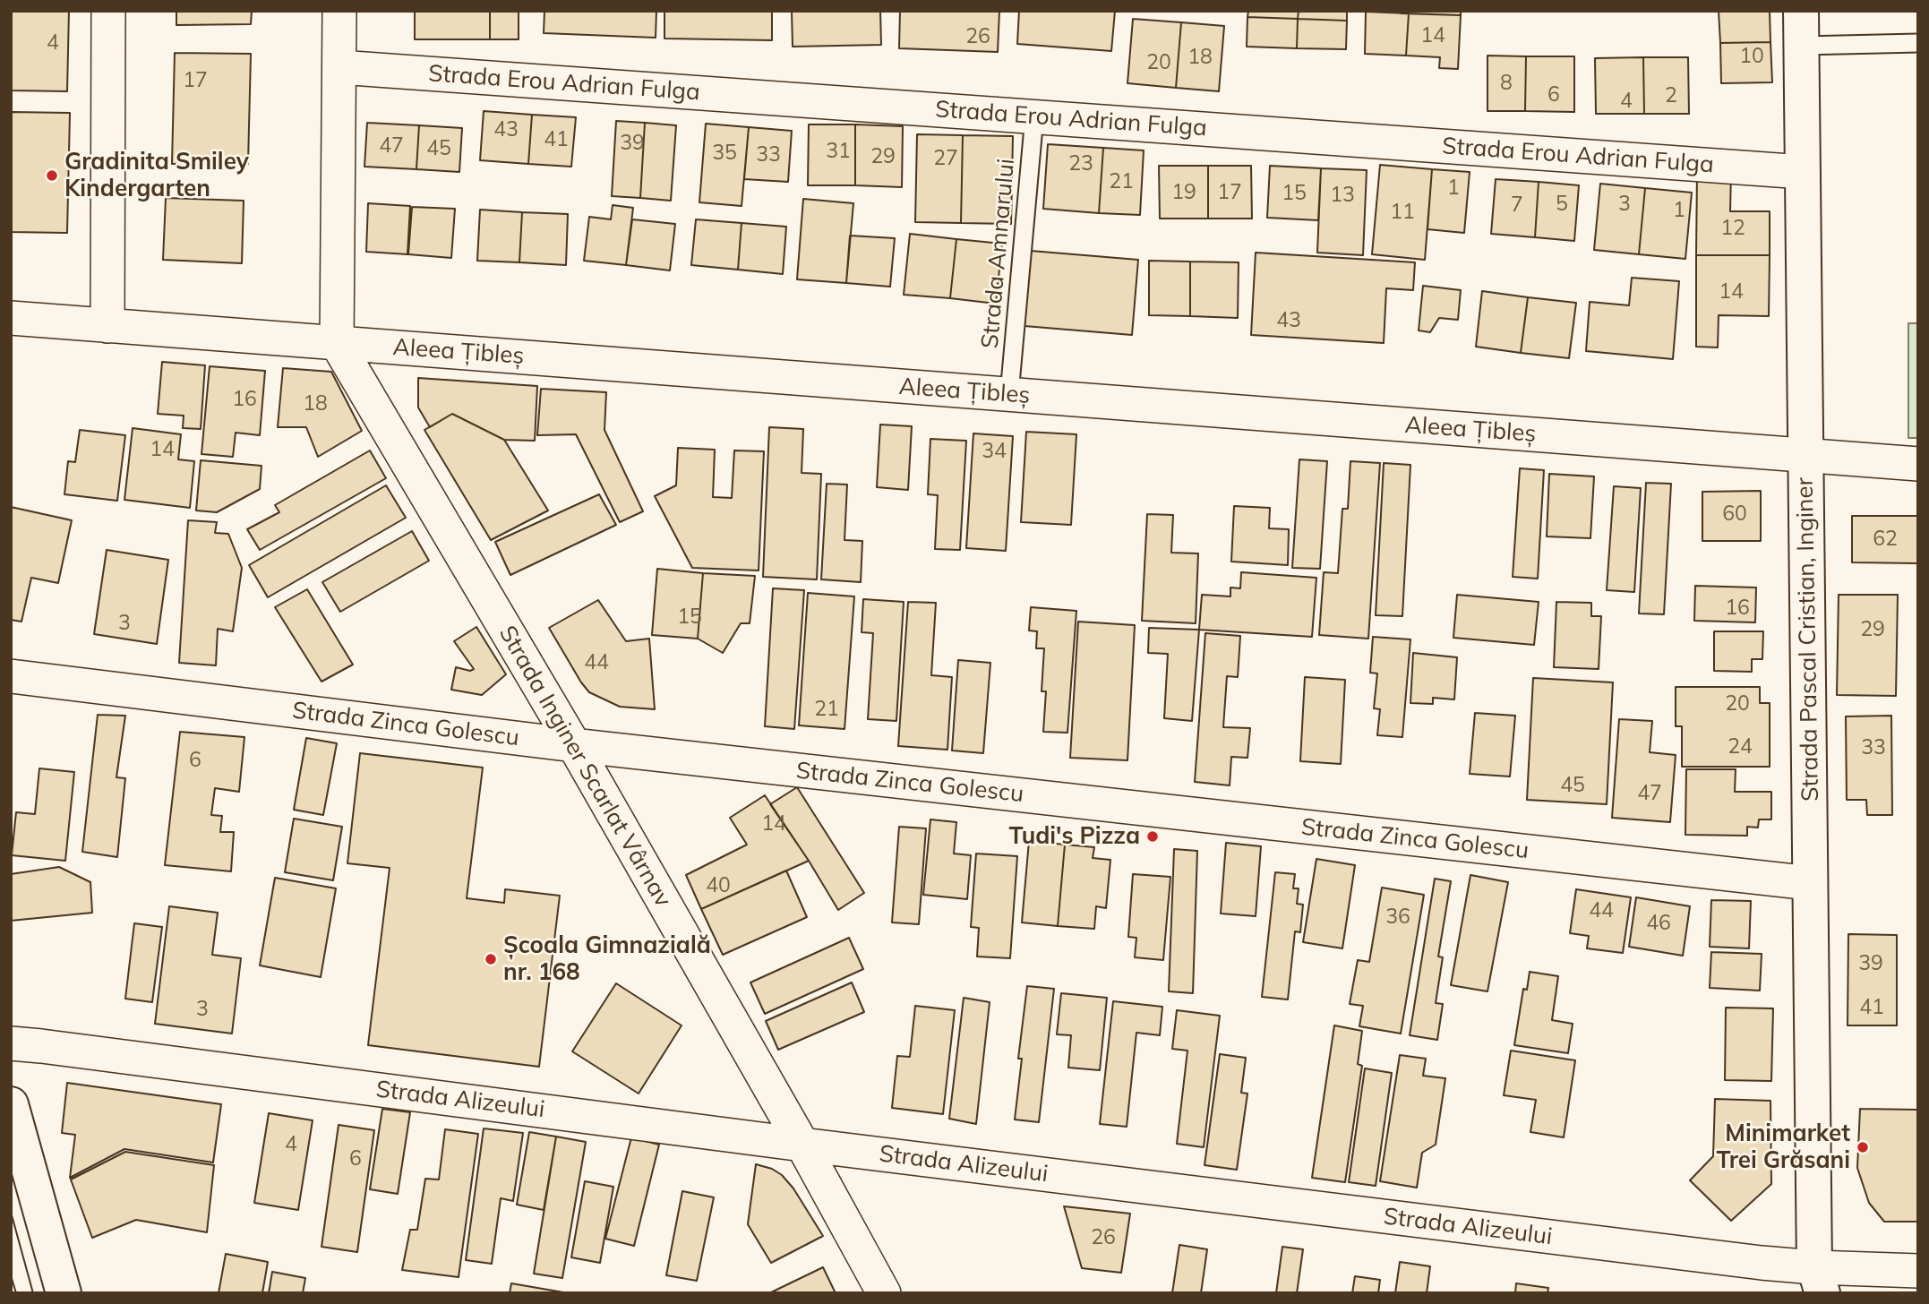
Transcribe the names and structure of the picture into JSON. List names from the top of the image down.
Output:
{
  "streets": {
    "street": [
      "Strada Erou Adrian Fulga",
      "Aleea Țibleș",
      "Strada Pascal Cristian, Inginer",
      "Strada Zinca Golescu",
      "Strada Inginer Scarlat Vârnav",
      "Strada Alizeului"
    ],
    "lane": ["Strada Amnarului"]
  },
  "crossings": [
    ["Strada Erou Adrian Fulga", "Strada Amnarului"],
    ["Strada Erou Adrian Fulga", "Strada Pascal Cristian, Inginer"],
    ["Strada Amnarului", "Aleea Țibleș"],
    ["Aleea Țibleș", "Strada Pascal Cristian, Inginer"],
    ["Aleea Țibleș", "Strada Inginer Scarlat Vârnav"],
    ["Strada Pascal Cristian, Inginer", "Strada Zinca Golescu"],
    ["Strada Pascal Cristian, Inginer", "Strada Alizeului"],
    ["Strada Zinca Golescu", "Strada Inginer Scarlat Vârnav"],
    ["Strada Inginer Scarlat Vârnav", "Strada Alizeului"]
  ],
  "places": [
    "Gradinita Smiley Kindergarten",
    "Tudi's Pizza",
    "Școala Gimnazială nr. 168",
    "Minimarket Trei Grăsani"
  ],
  "house_numbers": [
    "14",
    "26",
    "4",
    "10",
    "18",
    "20",
    "17",
    "8",
    "6",
    "2",
    "4",
    "43",
    "41",
    "39",
    "47",
    "45",
    "31",
    "35",
    "33",
    "29",
    "27",
    "23",
    "21",
    "1",
    "19",
    "17",
    "15",
    "13",
    "5",
    "3",
    "7",
    "1",
    "11",
    "12",
    "14",
    "43",
    "16",
    "18",
    "14",
    "34",
    "60",
    "62",
    "16",
    "15",
    "3",
    "29",
    "44",
    "20",
    "21",
    "24",
    "33",
    "6",
    "45",
    "47",
    "14",
    "40",
    "44",
    "36",
    "46",
    "39",
    "41",
    "3",
    "4",
    "6",
    "26"
  ]
}
